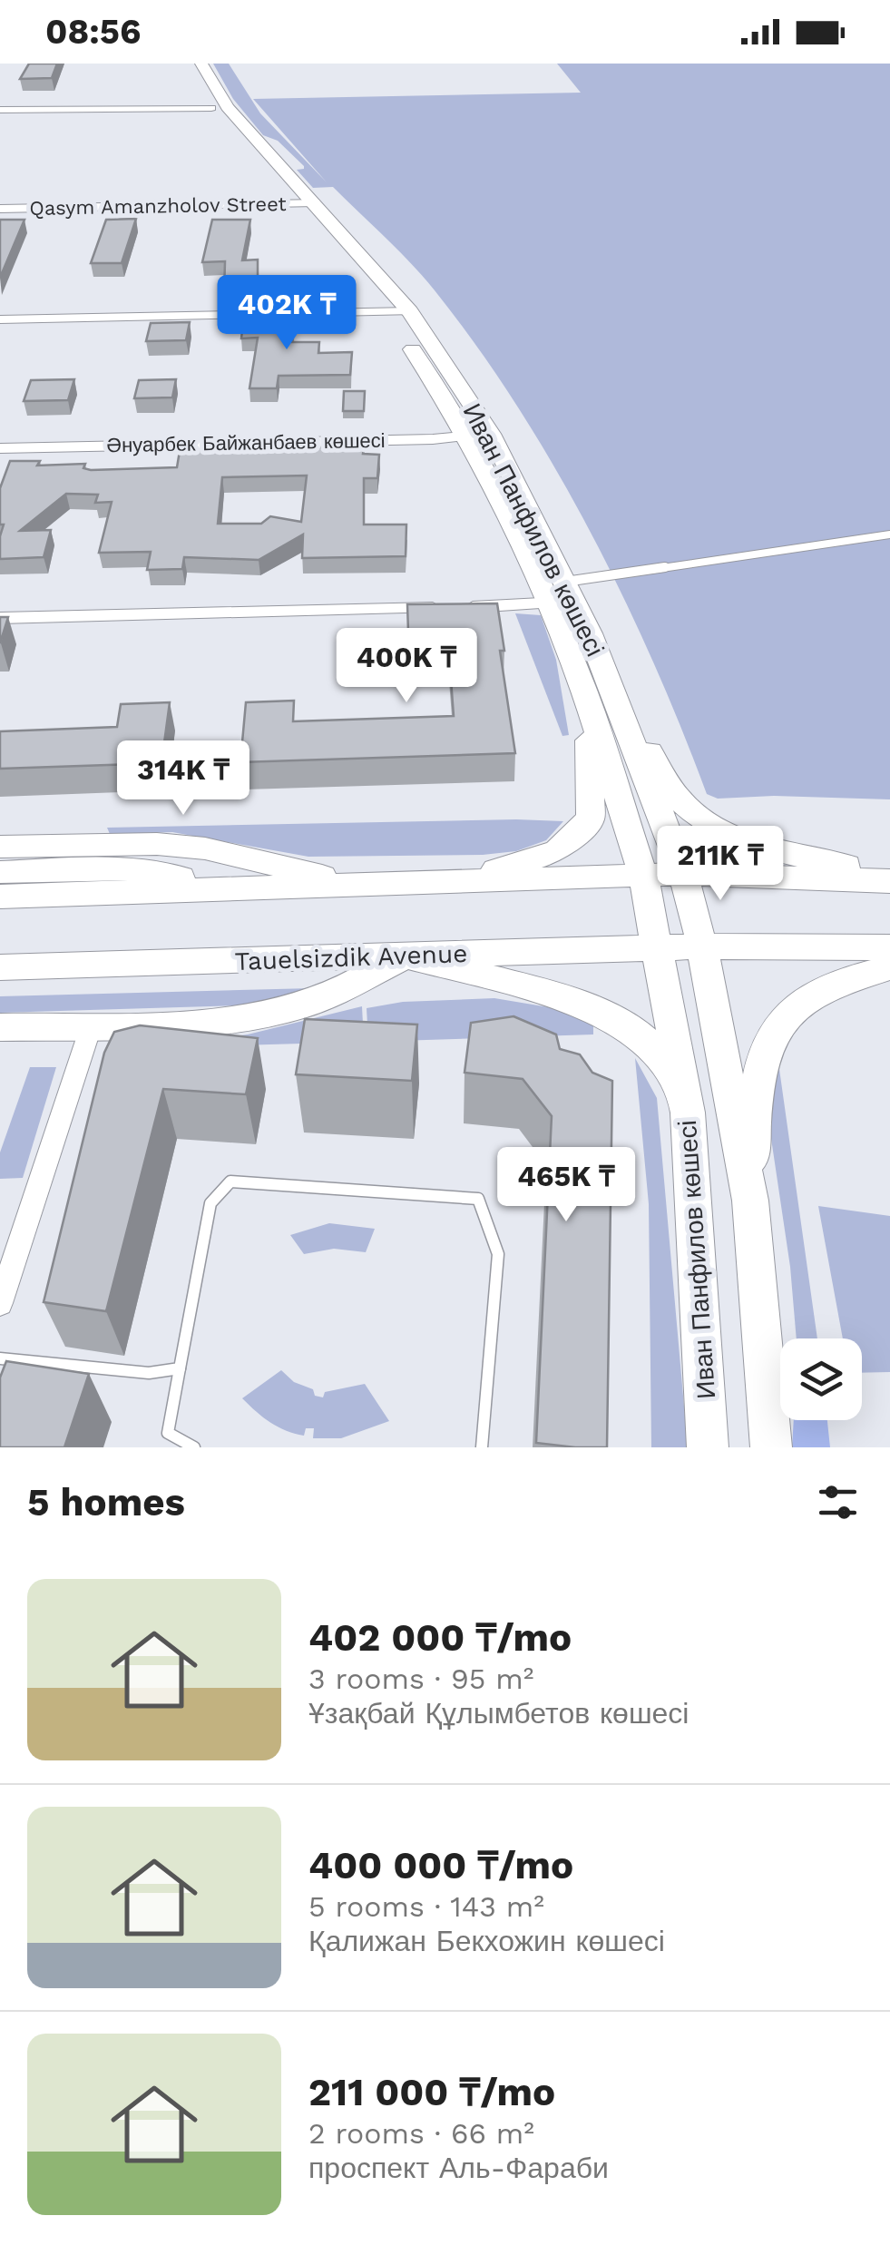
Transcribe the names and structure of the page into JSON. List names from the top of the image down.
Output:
{
  "streets": {
    "street": [
      "Qasym Amanzholov Street",
      "Әнуарбек Байжанбаев көшесі",
      "Иван Панфилов көшесі",
      "Tauelsizdik Avenue"
    ]
  },
  "crossings": [
    ["Qasym Amanzholov Street", "Иван Панфилов көшесі"],
    ["Әнуарбек Байжанбаев көшесі", "Иван Панфилов көшесі"],
    ["Иван Панфилов көшесі", "Tauelsizdik Avenue"]
  ],
  "page": {
    "status": "08:56",
    "price": [
      "402K ₸",
      "400K ₸",
      "314K ₸",
      "211K ₸",
      "465K ₸"
    ],
    "heading": "5 homes",
    "list": [
      {
        "name": "402 000 ₸/mo",
        "note": "3 rooms · 95 m² · Ұзақбай Құлымбетов көшесі"
      },
      {
        "name": "400 000 ₸/mo",
        "note": "5 rooms · 143 m² · Қалижан Бекхожин көшесі"
      },
      {
        "name": "211 000 ₸/mo",
        "note": "2 rooms · 66 m² · проспект Аль-Фараби"
      }
    ]
  }
}
